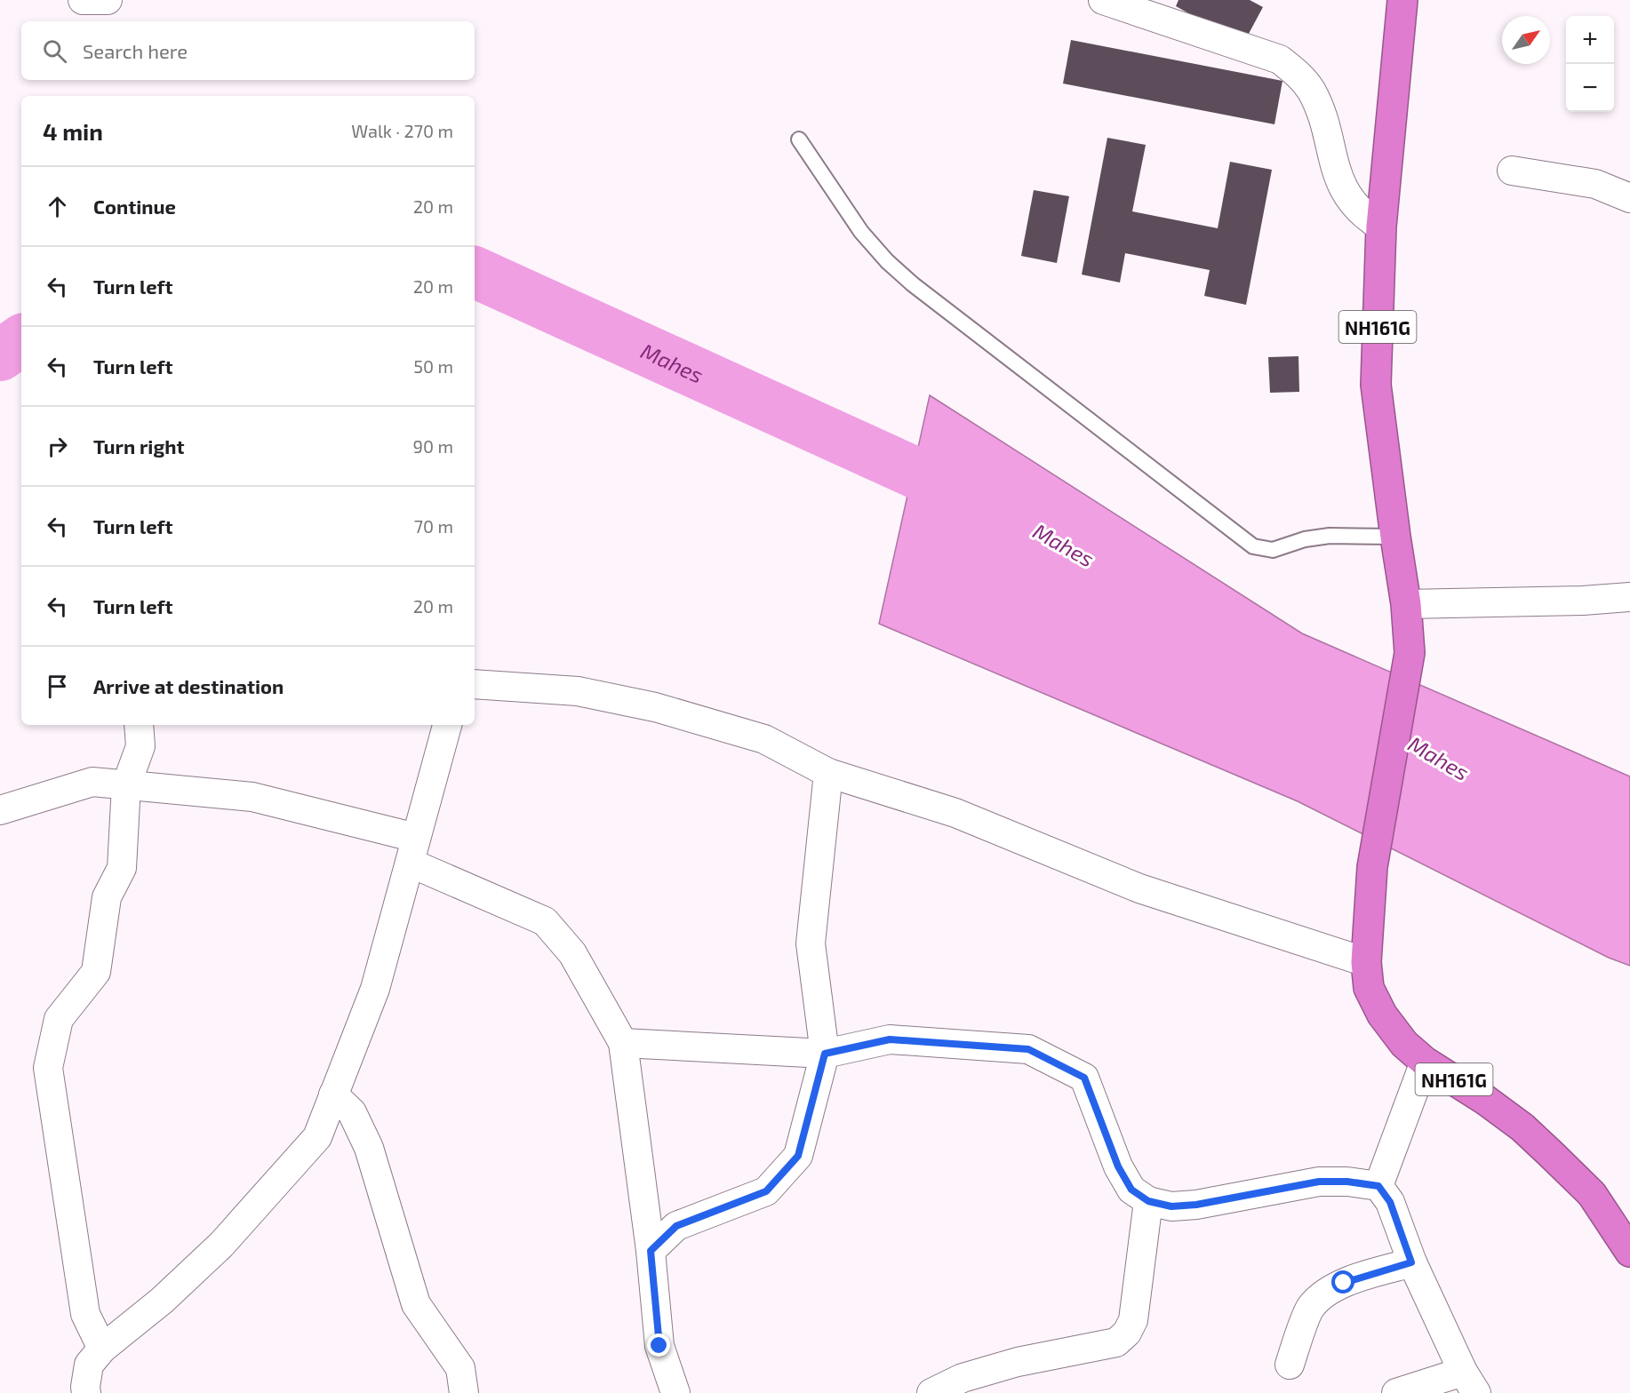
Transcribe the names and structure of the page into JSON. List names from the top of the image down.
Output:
{
  "streets": {
    "highway": ["NH161G"]
  },
  "water": ["Mahes"],
  "north": "top right",
  "page": {
    "map_buttons": ["+", "−"],
    "search": "Search here",
    "heading": ["4 min", "Walk · 270 m"],
    "list": [
      ["Continue", "20 m"],
      ["Turn left", "20 m"],
      ["Turn left", "50 m"],
      ["Turn right", "90 m"],
      ["Turn left", "70 m"],
      ["Turn left", "20 m"],
      "Arrive at destination"
    ]
  }
}
